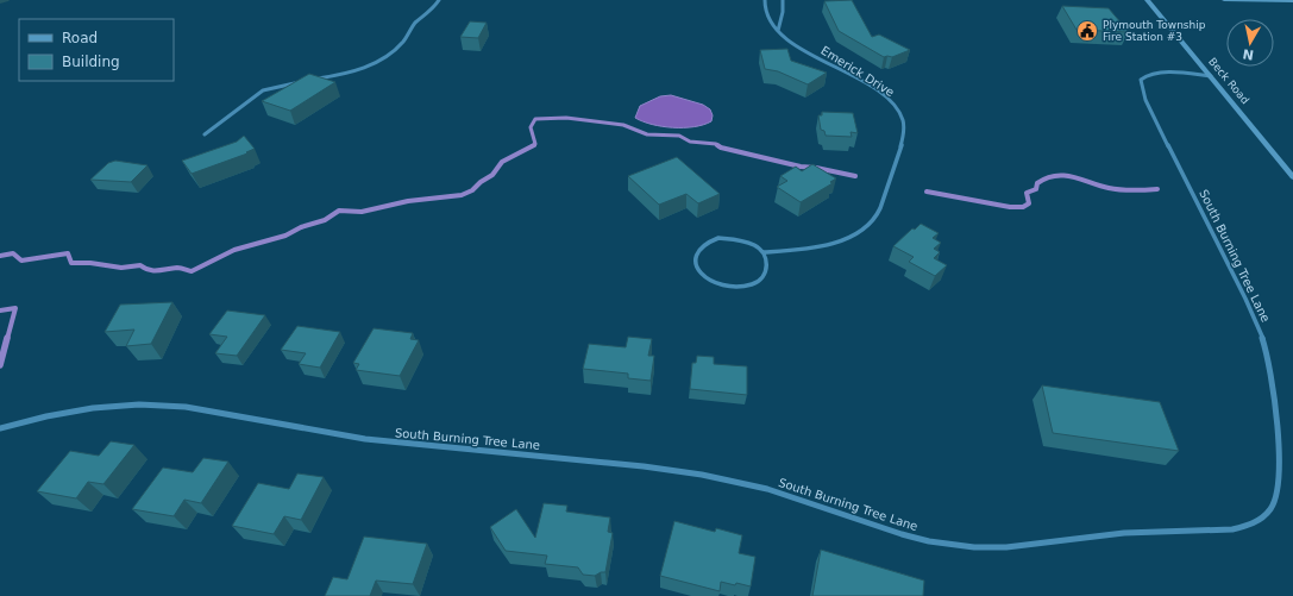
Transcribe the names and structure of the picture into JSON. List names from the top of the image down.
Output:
{
  "streets": {
    "main road": ["Beck Road"],
    "street": ["Emerick Drive", "South Burning Tree Lane"]
  },
  "crossings": [
    ["Beck Road", "South Burning Tree Lane"]
  ],
  "places": {
    "public building": ["Plymouth Township Fire Station #3"]
  },
  "legend": ["Road", "Building"],
  "north": "bottom"
}
